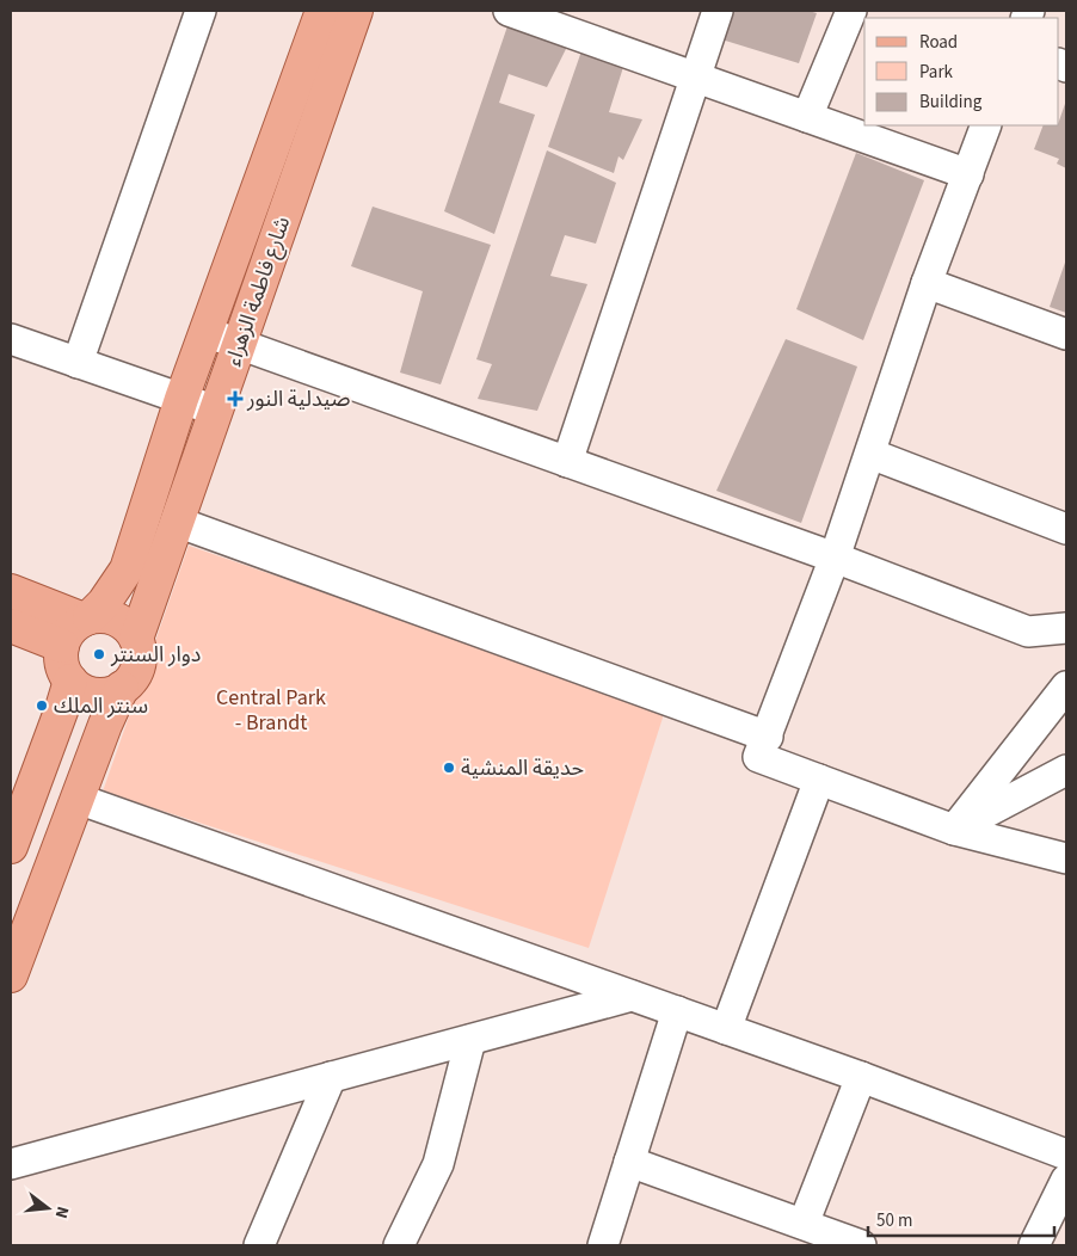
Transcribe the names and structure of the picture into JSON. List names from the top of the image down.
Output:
{
  "streets": {
    "main road": ["شارع فاطمة الزهراء"]
  },
  "parks": ["Central Park - Brandt"],
  "places": {
    "health": ["صيدلية النور"],
    "other": ["دوار السنتر", "سنتر الملك", "حديقة المنشية"]
  },
  "legend": ["Road", "Park", "Building"],
  "scale_bar": "50 m",
  "north": "right"
}
